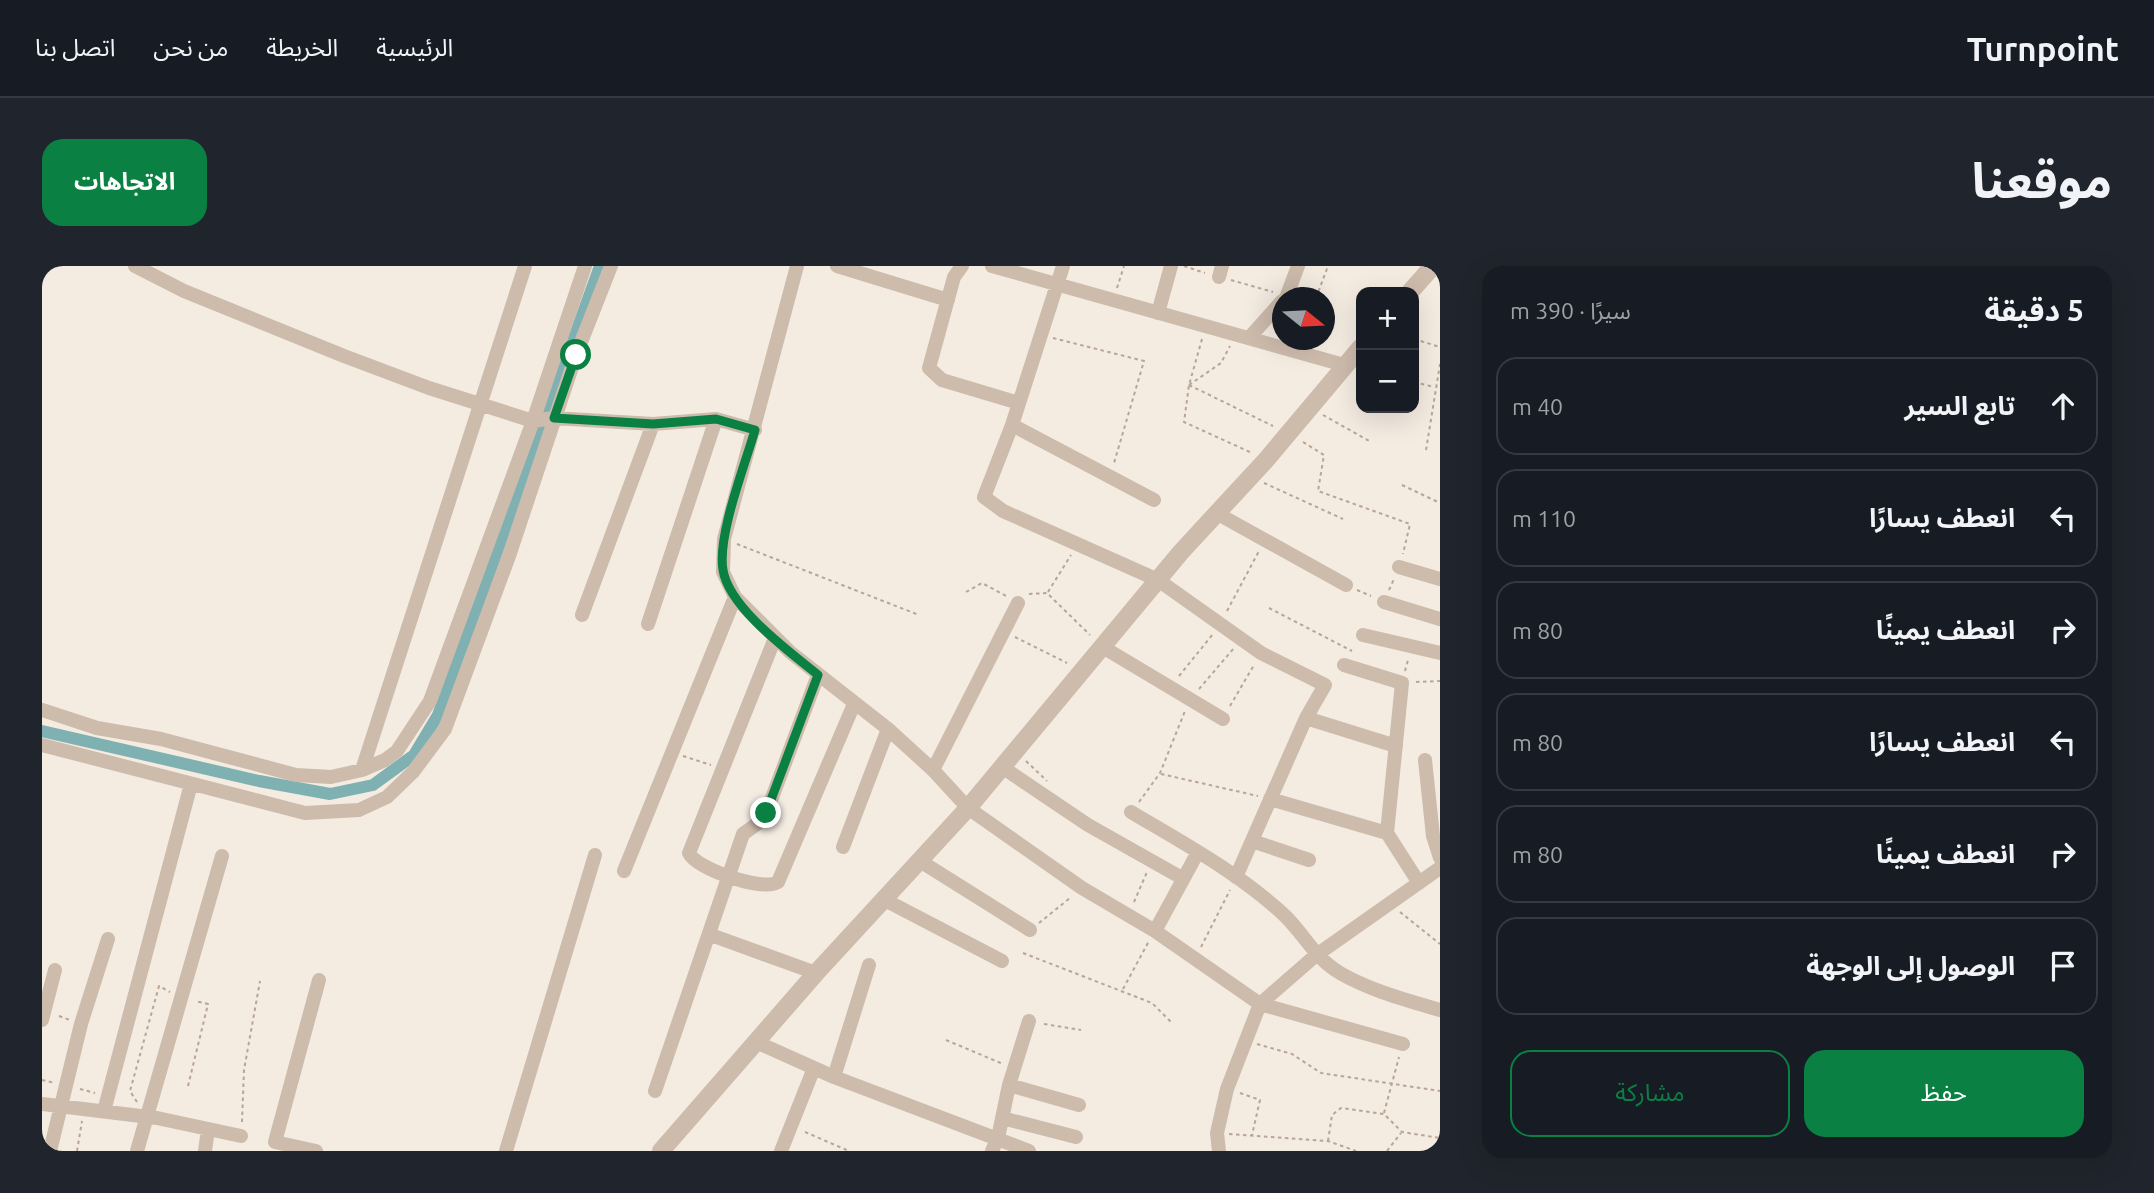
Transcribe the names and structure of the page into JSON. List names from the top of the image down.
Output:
{
  "north": "right",
  "page": {
    "header": "Turnpoint",
    "nav": [
      "الرئيسية",
      "الخريطة",
      "من نحن",
      "اتصل بنا"
    ],
    "title": "موقعنا",
    "buttons": [
      "الاتجاهات",
      ["حفظ", "مشاركة"]
    ],
    "heading": ["5 دقيقة", "سيرًا · 390 m"],
    "map_buttons": ["+", "−"],
    "list": [
      ["تابع السير", "40 m"],
      ["انعطف يسارًا", "110 m"],
      ["انعطف يمينًا", "80 m"],
      ["انعطف يسارًا", "80 m"],
      ["انعطف يمينًا", "80 m"],
      "الوصول إلى الوجهة"
    ]
  }
}
